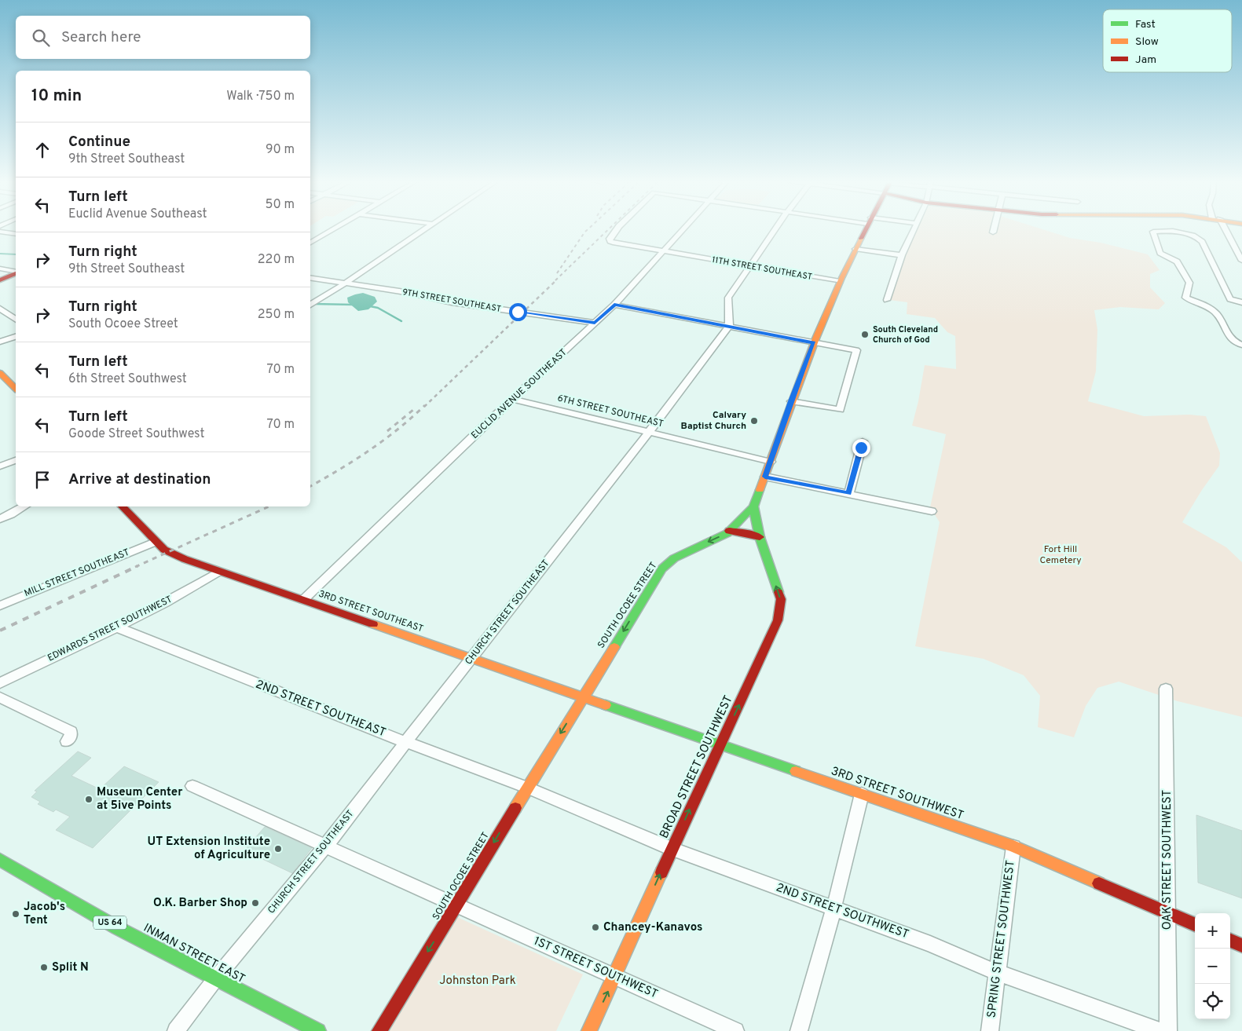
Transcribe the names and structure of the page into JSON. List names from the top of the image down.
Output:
{
  "streets": {
    "street": [
      "11TH STREET SOUTHEAST",
      "9TH STREET SOUTHEAST",
      "EUCLID AVENUE SOUTHEAST",
      "6TH STREET SOUTHEAST",
      "MILL STREET SOUTHEAST",
      "SOUTH OCOEE STREET",
      "3RD STREET SOUTHEAST",
      "CHURCH STREET SOUTHEAST",
      "EDWARDS STREET SOUTHWEST",
      "2ND STREET SOUTHEAST",
      "BROAD STREET SOUTHWEST",
      "3RD STREET SOUTHWEST",
      "OAK STREET SOUTHWEST",
      "2ND STREET SOUTHWEST",
      "US 64",
      "SPRING STREET SOUTHWEST",
      "INMAN STREET EAST",
      "1ST STREET SOUTHWEST"
    ]
  },
  "crossings": [
    ["11TH STREET SOUTHEAST", "EUCLID AVENUE SOUTHEAST"],
    ["11TH STREET SOUTHEAST", "SOUTH OCOEE STREET"],
    ["9TH STREET SOUTHEAST", "EUCLID AVENUE SOUTHEAST"],
    ["EUCLID AVENUE SOUTHEAST", "6TH STREET SOUTHEAST"],
    ["EUCLID AVENUE SOUTHEAST", "3RD STREET SOUTHEAST"],
    ["6TH STREET SOUTHEAST", "SOUTH OCOEE STREET"],
    ["6TH STREET SOUTHEAST", "CHURCH STREET SOUTHEAST"],
    ["MILL STREET SOUTHEAST", "3RD STREET SOUTHEAST"],
    ["SOUTH OCOEE STREET", "3RD STREET SOUTHEAST"],
    ["SOUTH OCOEE STREET", "2ND STREET SOUTHEAST"],
    ["SOUTH OCOEE STREET", "BROAD STREET SOUTHWEST"],
    ["SOUTH OCOEE STREET", "3RD STREET SOUTHWEST"],
    ["SOUTH OCOEE STREET", "2ND STREET SOUTHWEST"],
    ["SOUTH OCOEE STREET", "1ST STREET SOUTHWEST"],
    ["3RD STREET SOUTHEAST", "CHURCH STREET SOUTHEAST"],
    ["3RD STREET SOUTHEAST", "EDWARDS STREET SOUTHWEST"],
    ["3RD STREET SOUTHEAST", "3RD STREET SOUTHWEST"],
    ["CHURCH STREET SOUTHEAST", "2ND STREET SOUTHEAST"],
    ["CHURCH STREET SOUTHEAST", "INMAN STREET EAST"],
    ["CHURCH STREET SOUTHEAST", "1ST STREET SOUTHWEST"],
    ["EDWARDS STREET SOUTHWEST", "2ND STREET SOUTHEAST"],
    ["2ND STREET SOUTHEAST", "2ND STREET SOUTHWEST"],
    ["BROAD STREET SOUTHWEST", "3RD STREET SOUTHWEST"],
    ["BROAD STREET SOUTHWEST", "2ND STREET SOUTHWEST"],
    ["BROAD STREET SOUTHWEST", "1ST STREET SOUTHWEST"],
    ["3RD STREET SOUTHWEST", "OAK STREET SOUTHWEST"],
    ["3RD STREET SOUTHWEST", "SPRING STREET SOUTHWEST"],
    ["2ND STREET SOUTHWEST", "SPRING STREET SOUTHWEST"]
  ],
  "one_way": ["SOUTH OCOEE STREET", "BROAD STREET SOUTHWEST"],
  "parks": ["Fort Hill Cemetery", "Johnston Park"],
  "places": [
    "South Cleveland Church of God",
    "Calvary Baptist Church",
    "Museum Center at 5ive Points",
    "UT Extension Institute of Agriculture",
    "O.K. Barber Shop",
    "Jacob's Tent",
    "Chancey-Kanavos",
    "Split N"
  ],
  "legend": ["Fast", "Slow", "Jam"],
  "page": {
    "search": "Search here",
    "heading": ["10 min", "Walk · 750 m"],
    "list": [
      ["Continue", "9th Street Southeast", "90 m"],
      ["Turn left", "Euclid Avenue Southeast", "50 m"],
      ["Turn right", "9th Street Southeast", "220 m"],
      ["Turn right", "South Ocoee Street", "250 m"],
      ["Turn left", "6th Street Southwest", "70 m"],
      ["Turn left", "Goode Street Southwest", "70 m"],
      "Arrive at destination"
    ],
    "map_buttons": ["+", "−"]
  }
}
